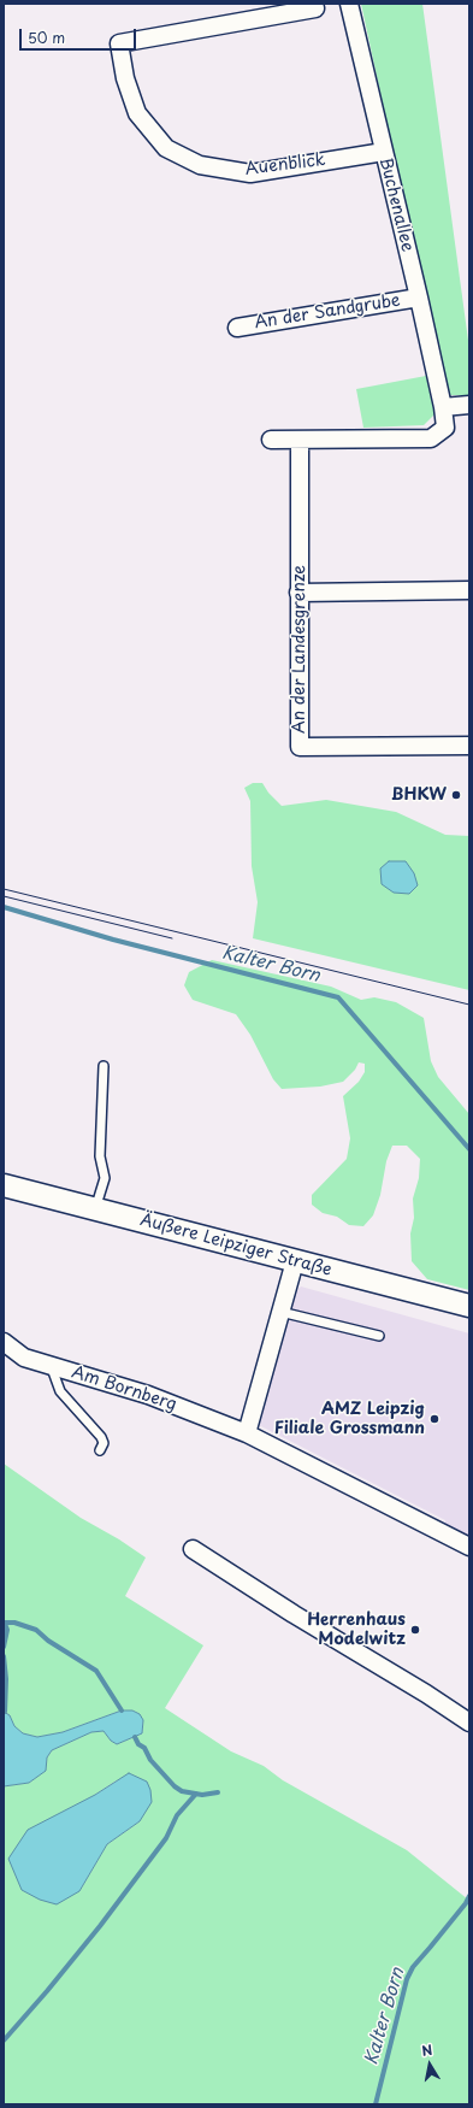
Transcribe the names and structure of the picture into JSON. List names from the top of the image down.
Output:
{
  "streets": {
    "street": [
      "Auenblick",
      "Buchenallee",
      "An der Sandgrube",
      "An der Landesgrenze",
      "Äußere Leipziger Straße",
      "Am Bornberg"
    ]
  },
  "crossings": [
    ["Auenblick", "Buchenallee"],
    ["Buchenallee", "An der Sandgrube"]
  ],
  "water": ["Kalter Born"],
  "places": ["BHKW", "AMZ Leipzig Filiale Grossmann", "Herrenhaus Modelwitz"],
  "scale_bar": "50 m",
  "north": "top"
}
